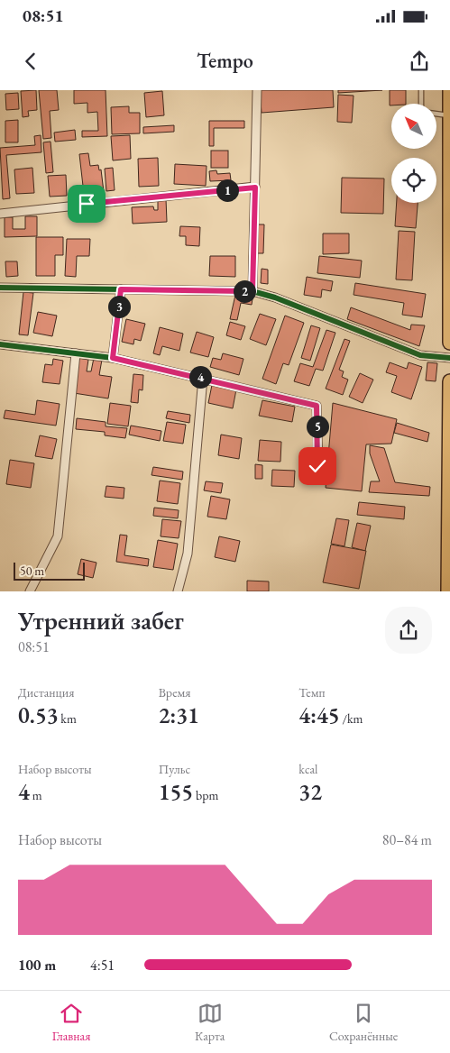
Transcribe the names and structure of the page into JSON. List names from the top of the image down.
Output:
{
  "scale_bar": "50 m",
  "north": "top left",
  "page": {
    "status": "08:51",
    "header": "Tempo",
    "pins": [
      "1",
      "2",
      "3",
      "4",
      "5"
    ],
    "scale": "50 m",
    "heading": ["Утренний забег", "08:51"],
    "stats": [
      ["Дистанция", "0.53 km"],
      ["Время", "2:31"],
      ["Темп", "4:45 /km"],
      ["Набор высоты", "4 m"],
      ["Пульс", "155 bpm"],
      ["kcal", "32"]
    ],
    "chart": ["Набор высоты", "80–84 m"],
    "list": [
      {
        "name": "100 m",
        "note": "4:51"
      }
    ],
    "tabs": ["Главная", "Карта", "Сохранённые"]
  }
}
